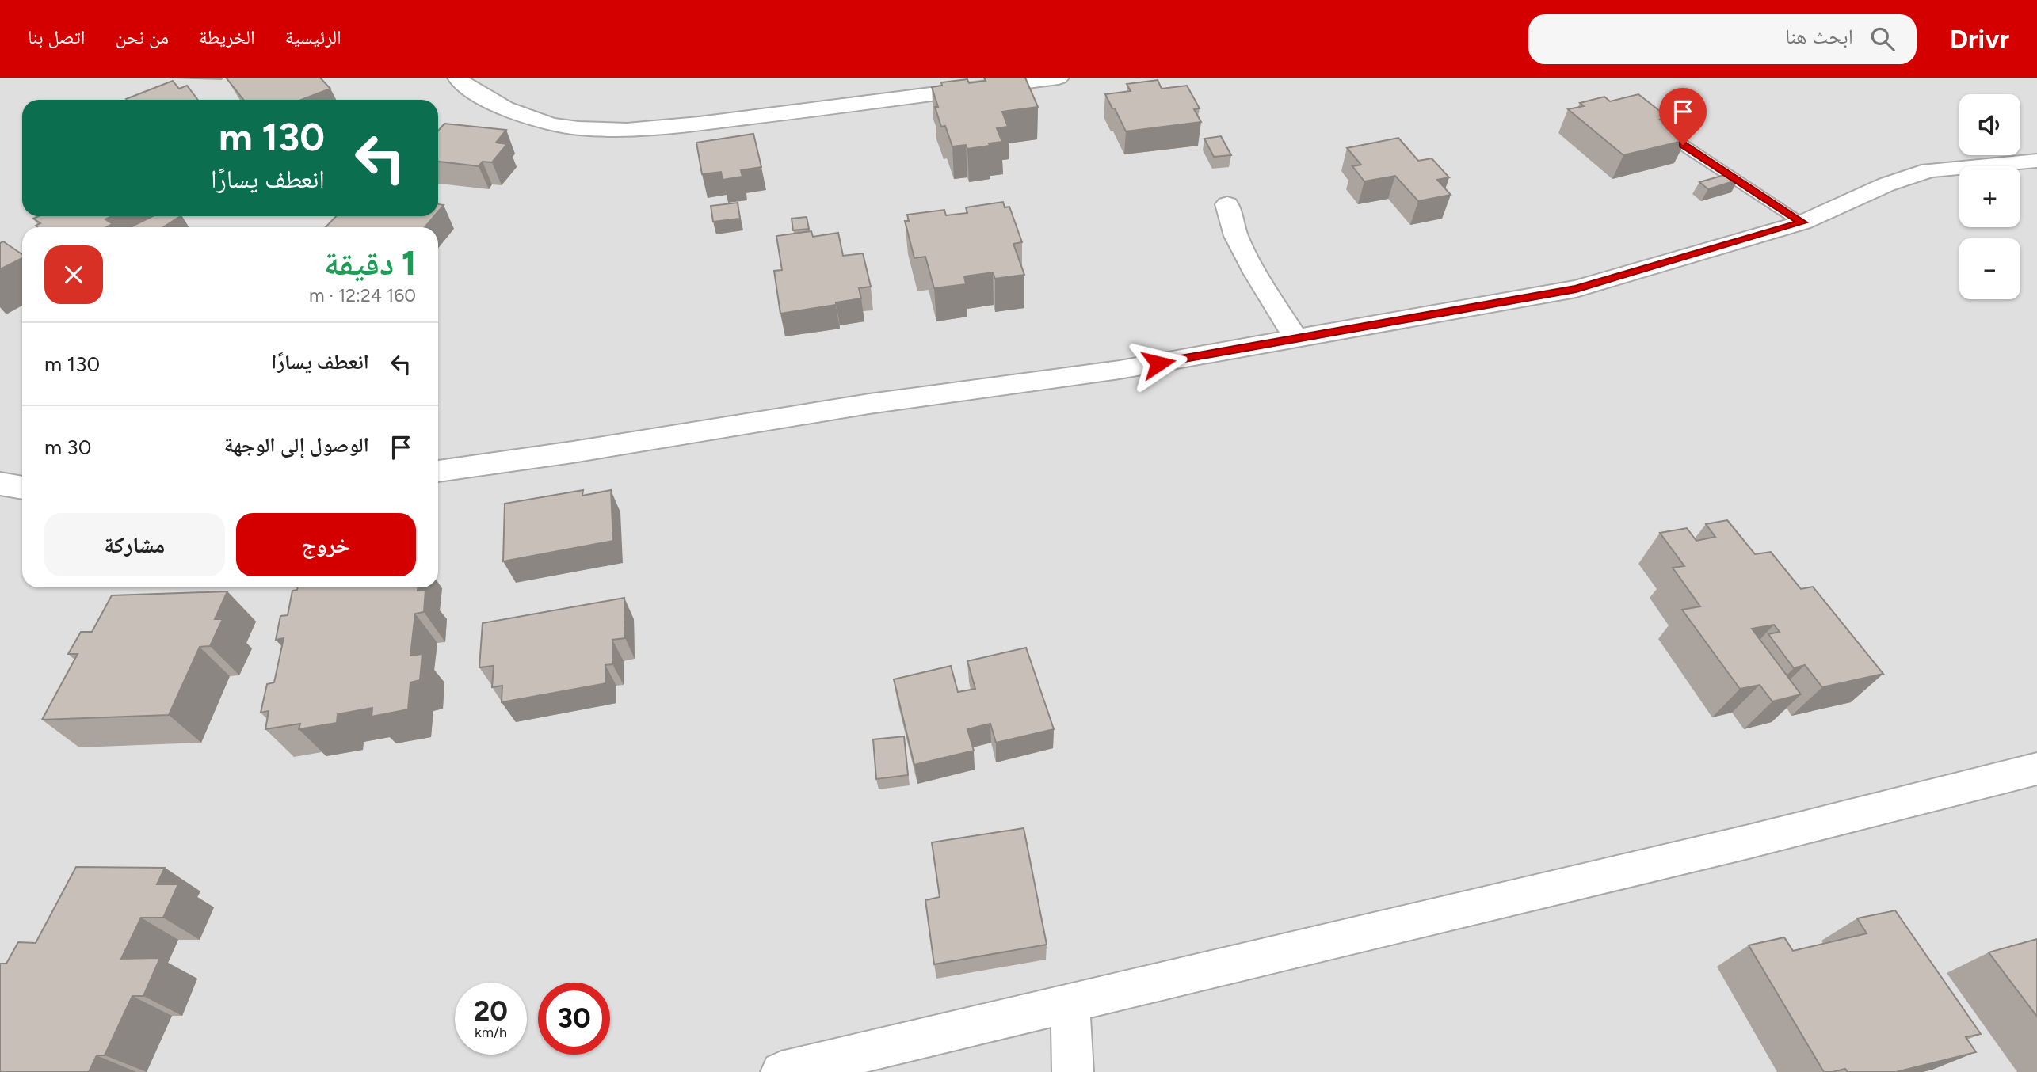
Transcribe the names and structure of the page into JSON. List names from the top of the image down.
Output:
{
  "page": {
    "header": "Drivr",
    "search": "ابحث هنا",
    "nav": [
      "الرئيسية",
      "الخريطة",
      "من نحن",
      "اتصل بنا"
    ],
    "map_buttons": ["+", "−"],
    "turn": ["130 m", "انعطف يسارًا"],
    "heading": ["1 دقيقة", "160 m · 12:24"],
    "list": [
      {
        "name": "انعطف يسارًا",
        "value": "130 m"
      },
      {
        "name": "الوصول إلى الوجهة",
        "value": "30 m"
      }
    ],
    "buttons": ["خروج", "مشاركة"],
    "speed": "20 km/h",
    "limit": "30"
  }
}
